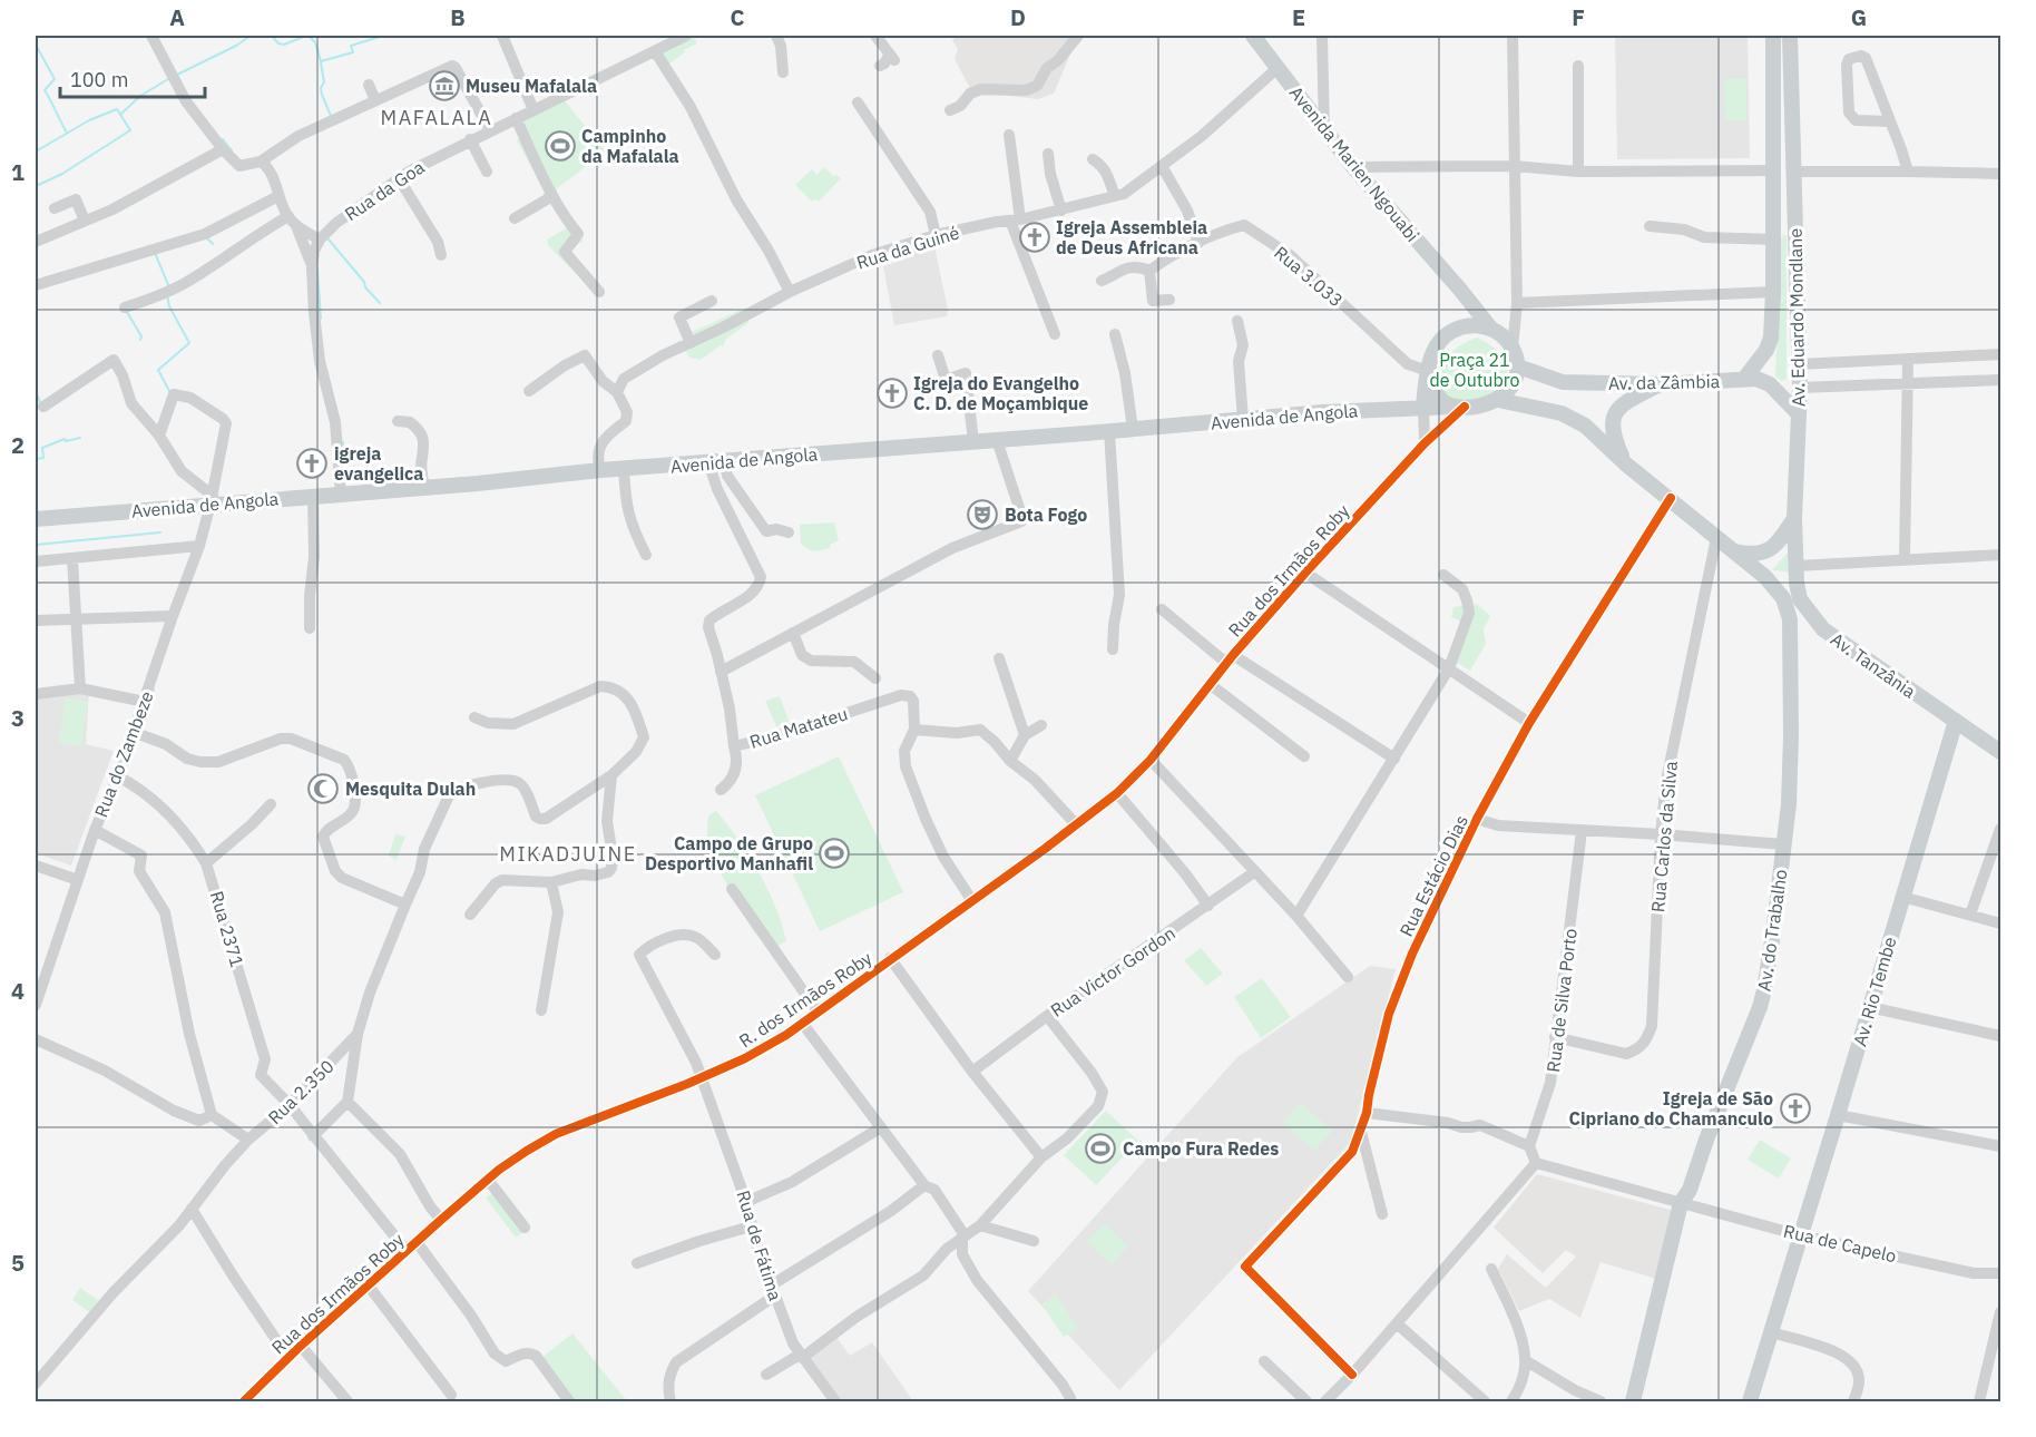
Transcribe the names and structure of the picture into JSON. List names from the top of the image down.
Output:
{
  "streets": {
    "main road": [
      "Avenida Marien Ngouabi",
      "Av. Eduardo Mondlane",
      "Av. da Zâmbia",
      "Avenida de Angola",
      "Av. Tanzânia",
      "Av. do Trabalho",
      "Av. Rio Tembe"
    ],
    "street": [
      "Rua da Goa",
      "Rua da Guiné",
      "Rua 3.033",
      "Rua dos Irmãos Roby",
      "Rua Matateu",
      "Rua do Zambeze",
      "Rua Carlos da Silva",
      "Rua Estácio Dias",
      "Rua 2371",
      "Rua Victor Gordon",
      "R. dos Irmãos Roby",
      "Rua de Silva Porto",
      "Rua 2.350",
      "Rua de Capelo",
      "Rua de Fátima"
    ]
  },
  "crossings": [
    ["Avenida Marien Ngouabi", "Rua da Guiné"],
    ["Avenida Marien Ngouabi", "Rua 3.033"],
    ["Avenida Marien Ngouabi", "Av. da Zâmbia"],
    ["Avenida Marien Ngouabi", "Avenida de Angola"],
    ["Avenida Marien Ngouabi", "Rua dos Irmãos Roby"],
    ["Rua 3.033", "Av. da Zâmbia"],
    ["Rua 3.033", "Avenida de Angola"],
    ["Rua 3.033", "Rua dos Irmãos Roby"],
    ["Av. Eduardo Mondlane", "Av. da Zâmbia"],
    ["Av. Eduardo Mondlane", "Av. Tanzânia"],
    ["Av. Eduardo Mondlane", "Rua Carlos da Silva"],
    ["Av. Eduardo Mondlane", "Rua Estácio Dias"],
    ["Av. Eduardo Mondlane", "Av. do Trabalho"],
    ["Av. da Zâmbia", "Avenida de Angola"],
    ["Av. da Zâmbia", "Rua dos Irmãos Roby"],
    ["Av. da Zâmbia", "Rua Carlos da Silva"],
    ["Av. da Zâmbia", "Rua Estácio Dias"],
    ["Av. da Zâmbia", "Av. do Trabalho"],
    ["Avenida de Angola", "Rua dos Irmãos Roby"],
    ["Avenida de Angola", "Rua Matateu"],
    ["Avenida de Angola", "Rua do Zambeze"],
    ["Rua dos Irmãos Roby", "R. dos Irmãos Roby"],
    ["Av. Tanzânia", "Av. Rio Tembe"],
    ["Rua do Zambeze", "Rua 2371"],
    ["Rua Carlos da Silva", "Rua Estácio Dias"],
    ["Rua Carlos da Silva", "Av. do Trabalho"],
    ["Rua Carlos da Silva", "Rua de Silva Porto"],
    ["Rua Estácio Dias", "Av. do Trabalho"],
    ["Rua 2371", "Rua 2.350"],
    ["Av. do Trabalho", "Rua de Capelo"],
    ["Av. Rio Tembe", "Rua de Capelo"],
    ["R. dos Irmãos Roby", "Rua de Fátima"]
  ],
  "districts": ["MAFALALA", "MIKADJUINE"],
  "parks": ["Praça 21 de Outubro"],
  "places": {
    "museum": ["Museu Mafalala"],
    "sports": ["Campinho da Mafalala", "Campo de Grupo Desportivo Manhafil", "Campo Fura Redes"],
    "church": [
      "Igreja Assembleia de Deus Africana",
      "Igreja do Evangelho C. D. de Moçambique",
      "igreja evangelica",
      "Igreja de São Cipriano do Chamanculo"
    ],
    "theatre": ["Bota Fogo"],
    "mosque": ["Mesquita Dulah"]
  },
  "scale_bar": "100 m",
  "grid": {
    "columns": [
      "A",
      "B",
      "C",
      "D",
      "E",
      "F",
      "G"
    ],
    "rows": [
      "1",
      "2",
      "3",
      "4",
      "5"
    ]
  }
}
